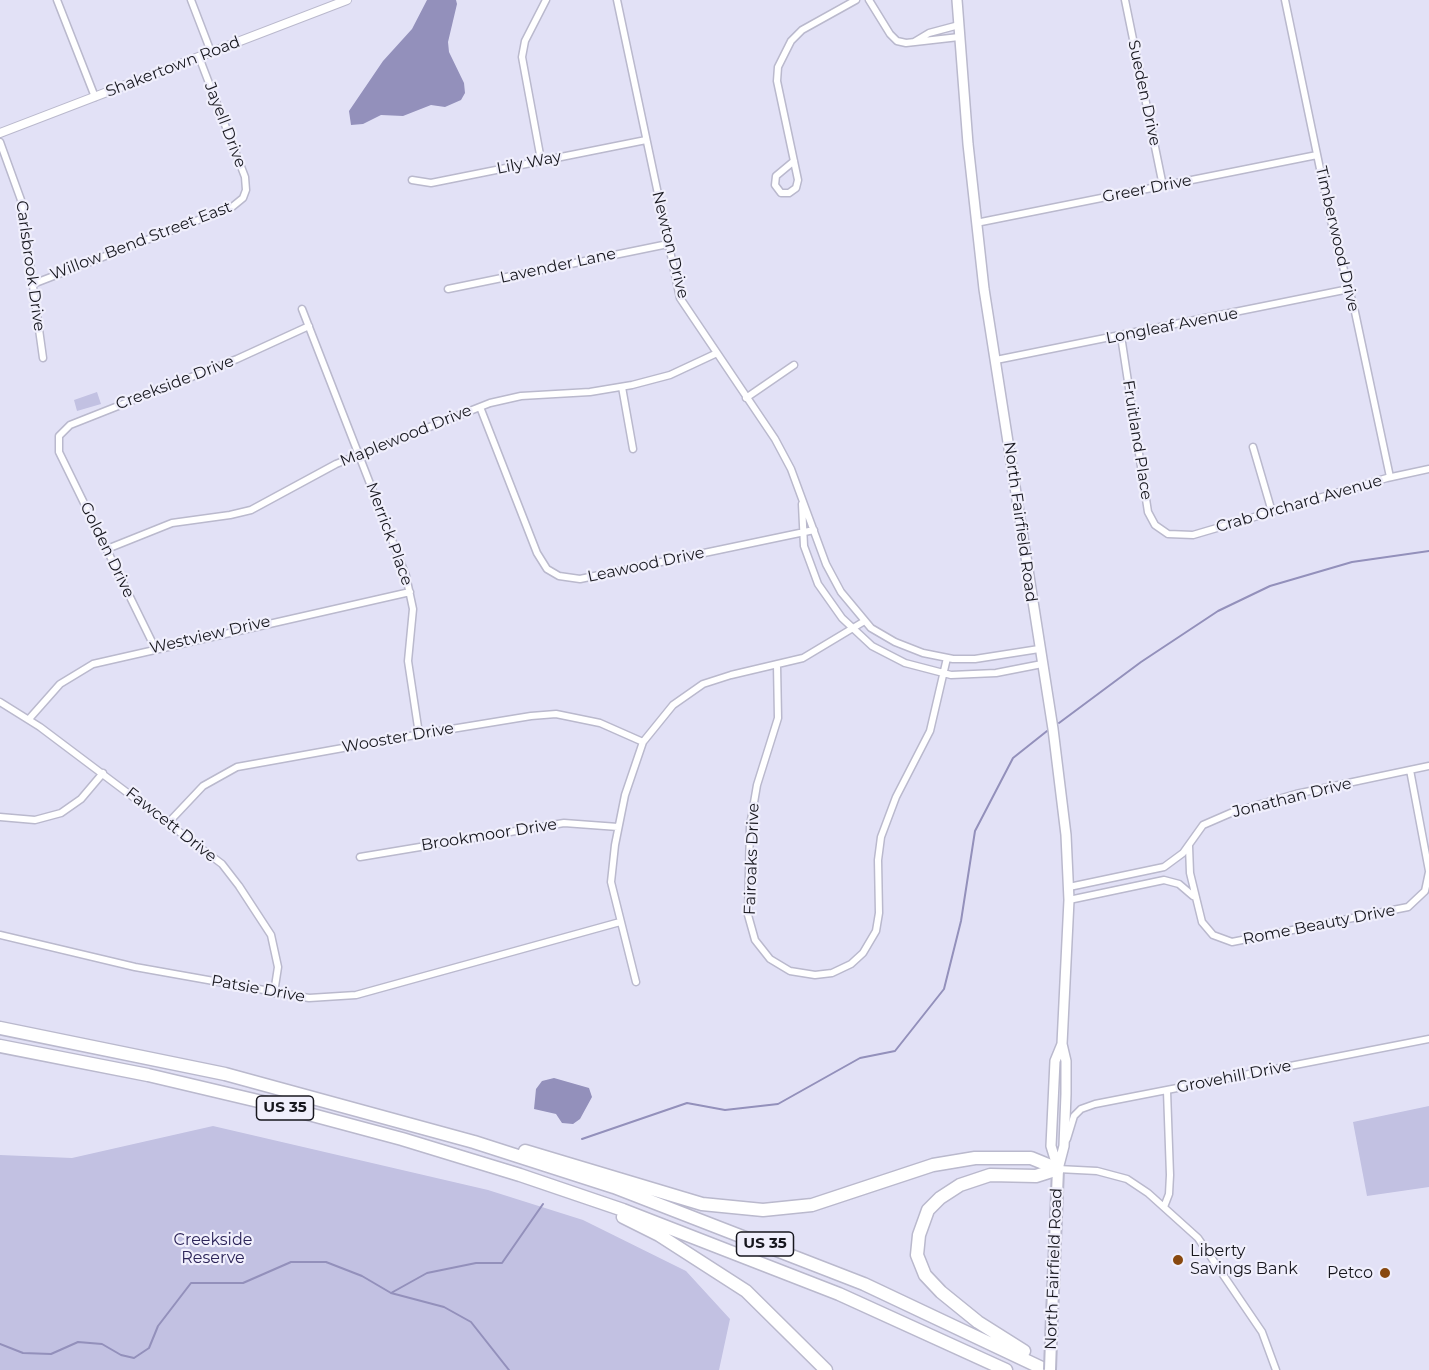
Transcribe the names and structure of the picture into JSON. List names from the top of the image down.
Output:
{
  "streets": {
    "highway": ["US 35"],
    "main road": ["North Fairfield Road"],
    "street": [
      "Shakertown Road",
      "Sueden Drive",
      "Jayell Drive",
      "Lily Way",
      "Greer Drive",
      "Timberwood Drive",
      "Willow Bend Street East",
      "Newton Drive",
      "Carlsbrook Drive",
      "Lavender Lane",
      "Longleaf Avenue",
      "Creekside Drive",
      "Maplewood Drive",
      "Fruitland Place",
      "Crab Orchard Avenue",
      "Merrick Place",
      "Golden Drive",
      "Leawood Drive",
      "Westview Drive",
      "Wooster Drive",
      "Jonathan Drive",
      "Fawcett Drive",
      "Brookmoor Drive",
      "Fairoaks Drive",
      "Rome Beauty Drive",
      "Patsie Drive",
      "Grovehill Drive"
    ]
  },
  "crossings": [
    ["Shakertown Road", "Jayell Drive"],
    ["Sueden Drive", "Greer Drive"],
    ["Jayell Drive", "Willow Bend Street East"],
    ["Lily Way", "Newton Drive"],
    ["Greer Drive", "Timberwood Drive"],
    ["Greer Drive", "North Fairfield Road"],
    ["Timberwood Drive", "Longleaf Avenue"],
    ["Timberwood Drive", "Crab Orchard Avenue"],
    ["Willow Bend Street East", "Carlsbrook Drive"],
    ["Newton Drive", "Lavender Lane"],
    ["Newton Drive", "Maplewood Drive"],
    ["Newton Drive", "North Fairfield Road"],
    ["Newton Drive", "Leawood Drive"],
    ["Newton Drive", "Fairoaks Drive"],
    ["Longleaf Avenue", "Fruitland Place"],
    ["Longleaf Avenue", "North Fairfield Road"],
    ["Creekside Drive", "Merrick Place"],
    ["Creekside Drive", "Golden Drive"],
    ["Maplewood Drive", "Merrick Place"],
    ["Maplewood Drive", "Golden Drive"],
    ["Maplewood Drive", "Leawood Drive"],
    ["Fruitland Place", "Crab Orchard Avenue"],
    ["North Fairfield Road", "Jonathan Drive"],
    ["North Fairfield Road", "Grovehill Drive"],
    ["North Fairfield Road", "US 35"],
    ["Merrick Place", "Westview Drive"],
    ["Merrick Place", "Wooster Drive"],
    ["Golden Drive", "Westview Drive"],
    ["Westview Drive", "Fawcett Drive"],
    ["Wooster Drive", "Fawcett Drive"],
    ["Jonathan Drive", "Rome Beauty Drive"],
    ["Fawcett Drive", "Patsie Drive"]
  ],
  "parks": ["Creekside Reserve"],
  "places": ["Liberty Savings Bank", "Petco"]
}
